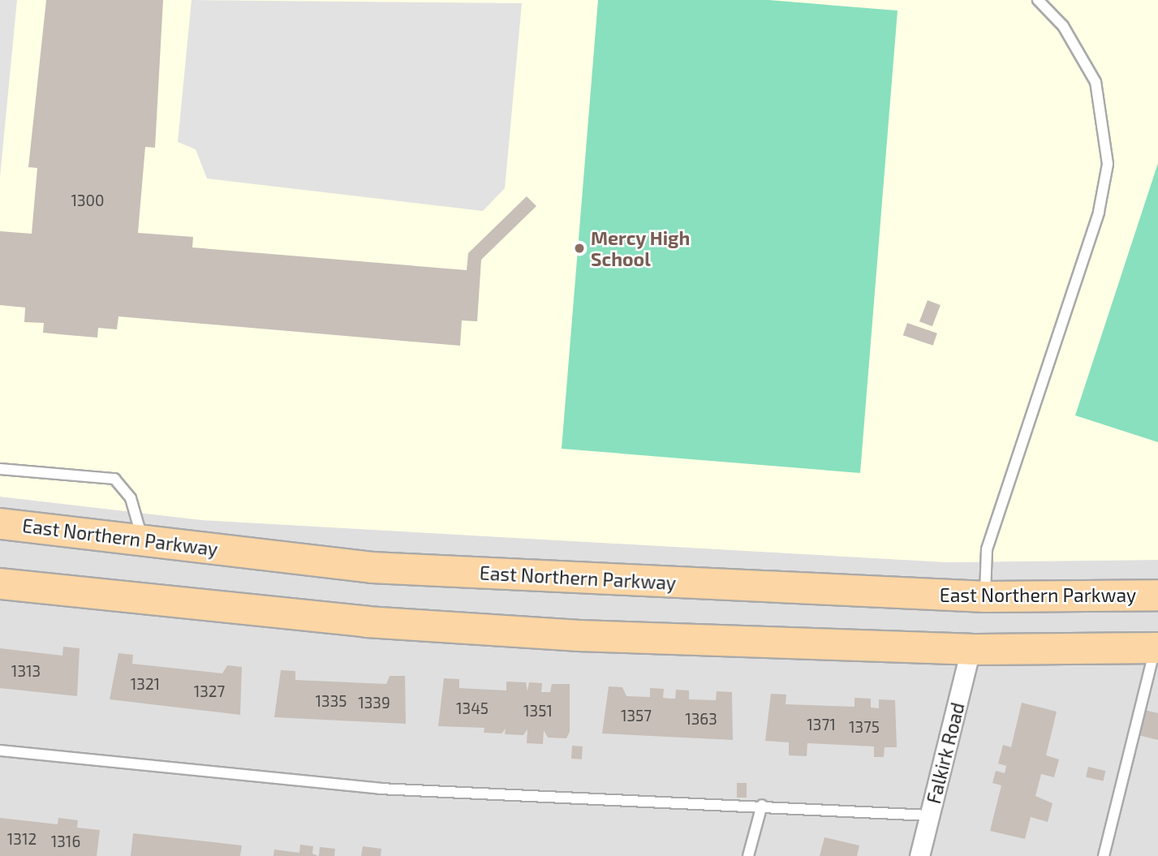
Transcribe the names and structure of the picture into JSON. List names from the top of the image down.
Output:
{
  "streets": {
    "main road": ["East Northern Parkway"],
    "street": ["Falkirk Road"]
  },
  "places": ["Mercy High School"],
  "house_numbers": [
    "1300",
    "1313",
    "1321",
    "1327",
    "1335",
    "1339",
    "1345",
    "1351",
    "1357",
    "1363",
    "1371",
    "1375",
    "1312",
    "1316"
  ]
}
